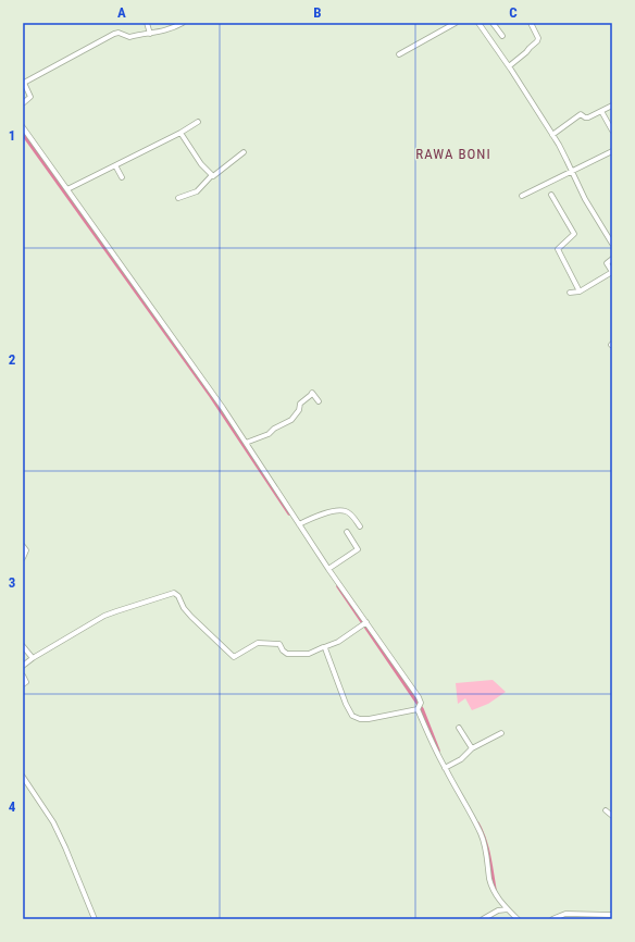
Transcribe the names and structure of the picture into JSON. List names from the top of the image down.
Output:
{
  "districts": ["RAWA BONI"],
  "grid": {
    "columns": ["A", "B", "C"],
    "rows": [
      "1",
      "2",
      "3",
      "4"
    ]
  }
}
